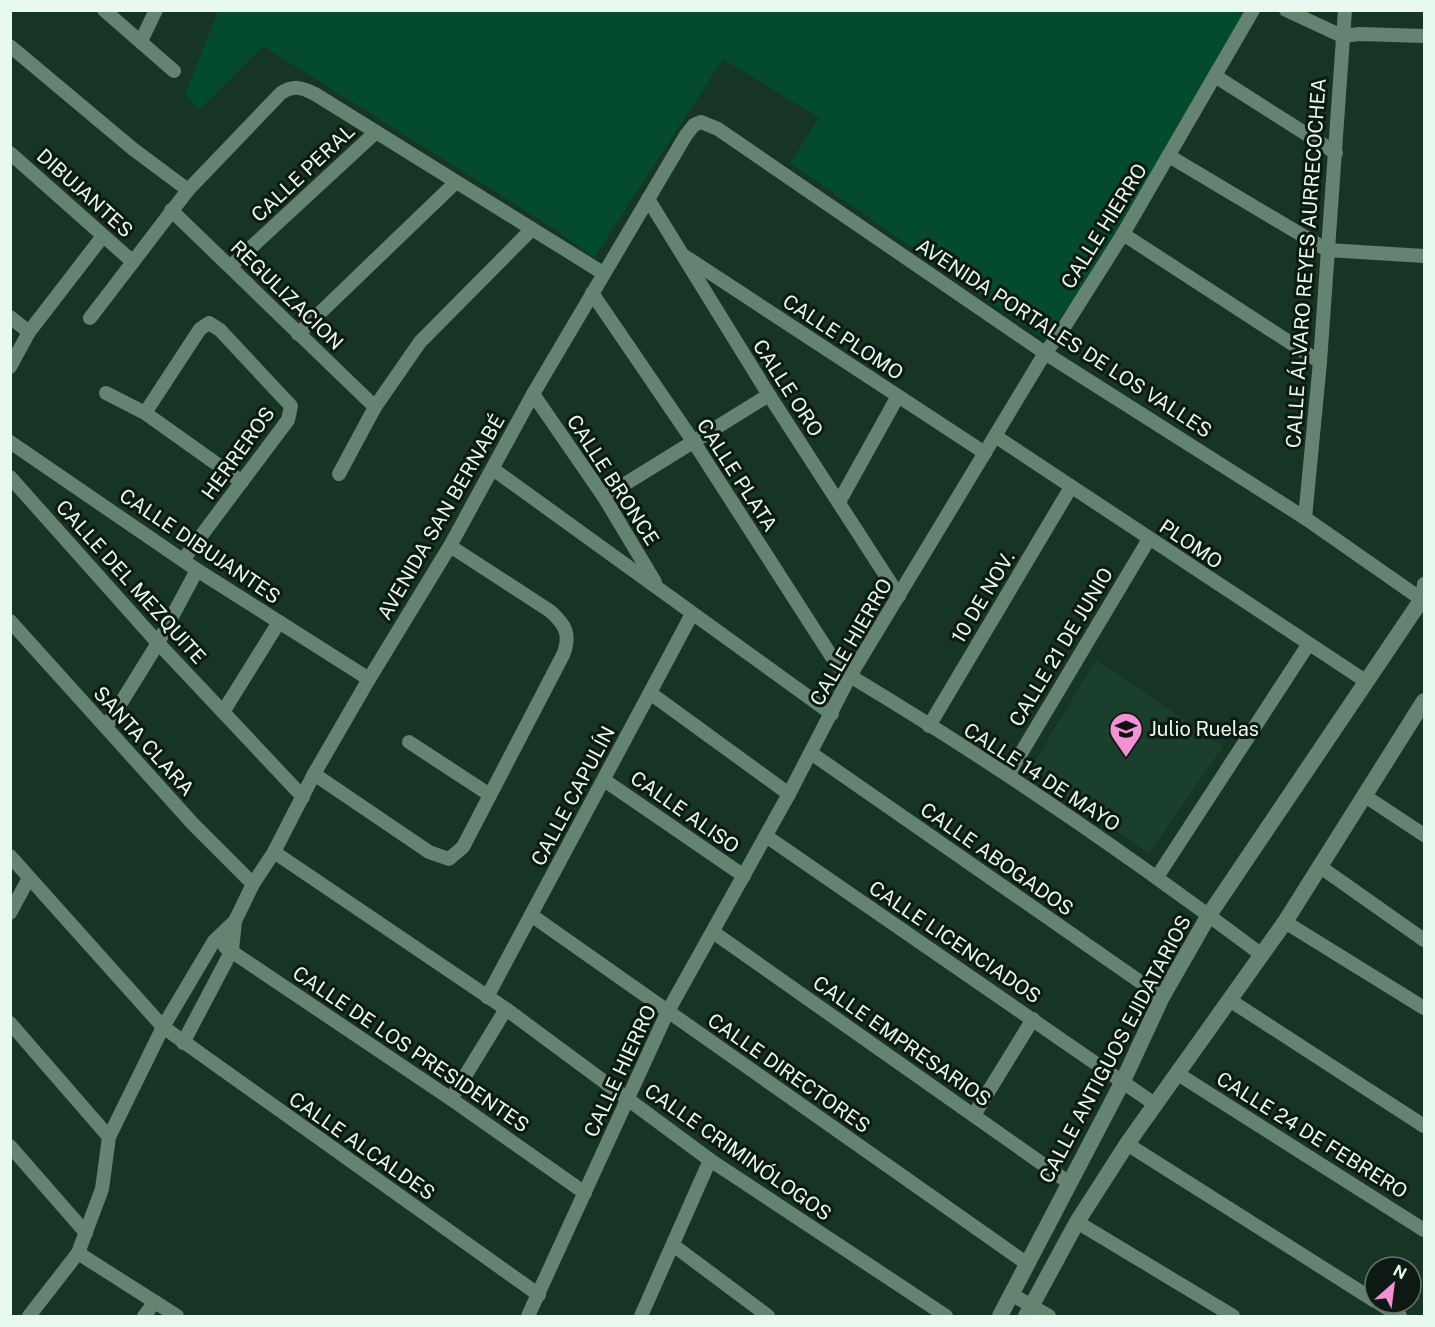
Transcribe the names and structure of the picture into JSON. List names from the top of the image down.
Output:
{
  "streets": {
    "street": [
      "CALLE PERAL",
      "DIBUJANTES",
      "CALLE HIERRO",
      "CALLE ÁLVARO REYES AURRECOCHEA",
      "REGULIZACION",
      "CALLE PLOMO",
      "AVENIDA PORTALES DE LOS VALLES",
      "CALLE ORO",
      "HERREROS",
      "CALLE PLATA",
      "CALLE BRONCE",
      "AVENIDA SAN BERNABÉ",
      "PLOMO",
      "CALLE DIBUJANTES",
      "CALLE DEL MEZQUITE",
      "10 DE NOV.",
      "CALLE 21 DE JUNIO",
      "SANTA CLARA",
      "CALLE 14 DE MAYO",
      "CALLE CAPULÍN",
      "CALLE ALISO",
      "CALLE ABOGADOS",
      "CALLE LICENCIADOS",
      "CALLE EMPRESARIOS",
      "CALLE DE LOS PRESIDENTES",
      "CALLE ANTIGUOS EJIDATARIOS",
      "CALLE DIRECTORES",
      "CALLE 24 DE FEBRERO",
      "CALLE ALCALDES",
      "CALLE CRIMINÓLOGOS"
    ]
  },
  "crossings": [
    ["CALLE PERAL", "REGULIZACION"],
    ["CALLE HIERRO", "CALLE PLOMO"],
    ["CALLE HIERRO", "AVENIDA PORTALES DE LOS VALLES"],
    ["CALLE HIERRO", "CALLE ORO"],
    ["CALLE HIERRO", "CALLE PLATA"],
    ["CALLE HIERRO", "CALLE BRONCE"],
    ["CALLE HIERRO", "PLOMO"],
    ["CALLE HIERRO", "CALLE 14 DE MAYO"],
    ["CALLE HIERRO", "CALLE ALISO"],
    ["CALLE HIERRO", "CALLE ABOGADOS"],
    ["CALLE HIERRO", "CALLE LICENCIADOS"],
    ["CALLE HIERRO", "CALLE EMPRESARIOS"],
    ["CALLE HIERRO", "CALLE DE LOS PRESIDENTES"],
    ["CALLE HIERRO", "CALLE DIRECTORES"],
    ["CALLE HIERRO", "CALLE ALCALDES"],
    ["CALLE HIERRO", "CALLE CRIMINÓLOGOS"],
    ["CALLE ÁLVARO REYES AURRECOCHEA", "AVENIDA PORTALES DE LOS VALLES"],
    ["CALLE PLOMO", "CALLE ORO"],
    ["AVENIDA PORTALES DE LOS VALLES", "AVENIDA SAN BERNABÉ"],
    ["AVENIDA PORTALES DE LOS VALLES", "CALLE ANTIGUOS EJIDATARIOS"],
    ["CALLE ORO", "AVENIDA SAN BERNABÉ"],
    ["HERREROS", "CALLE DIBUJANTES"],
    ["CALLE PLATA", "AVENIDA SAN BERNABÉ"],
    ["CALLE PLATA", "CALLE 14 DE MAYO"],
    ["CALLE BRONCE", "AVENIDA SAN BERNABÉ"],
    ["CALLE BRONCE", "CALLE CAPULÍN"],
    ["AVENIDA SAN BERNABÉ", "CALLE DIBUJANTES"],
    ["AVENIDA SAN BERNABÉ", "CALLE DEL MEZQUITE"],
    ["AVENIDA SAN BERNABÉ", "SANTA CLARA"],
    ["AVENIDA SAN BERNABÉ", "CALLE DE LOS PRESIDENTES"],
    ["AVENIDA SAN BERNABÉ", "CALLE ALCALDES"],
    ["AVENIDA SAN BERNABÉ", "CALLE CRIMINÓLOGOS"],
    ["PLOMO", "10 DE NOV."],
    ["PLOMO", "CALLE 21 DE JUNIO"],
    ["PLOMO", "CALLE ANTIGUOS EJIDATARIOS"],
    ["10 DE NOV.", "CALLE 14 DE MAYO"],
    ["CALLE 21 DE JUNIO", "CALLE 14 DE MAYO"],
    ["CALLE 14 DE MAYO", "CALLE ANTIGUOS EJIDATARIOS"],
    ["CALLE CAPULÍN", "CALLE ALISO"],
    ["CALLE CAPULÍN", "CALLE DIRECTORES"],
    ["CALLE CAPULÍN", "CALLE CRIMINÓLOGOS"],
    ["CALLE ABOGADOS", "CALLE ANTIGUOS EJIDATARIOS"],
    ["CALLE LICENCIADOS", "CALLE ANTIGUOS EJIDATARIOS"],
    ["CALLE EMPRESARIOS", "CALLE ANTIGUOS EJIDATARIOS"],
    ["CALLE ANTIGUOS EJIDATARIOS", "CALLE DIRECTORES"]
  ],
  "places": {
    "school or university": ["Julio Ruelas"]
  },
  "north": "top right"
}
